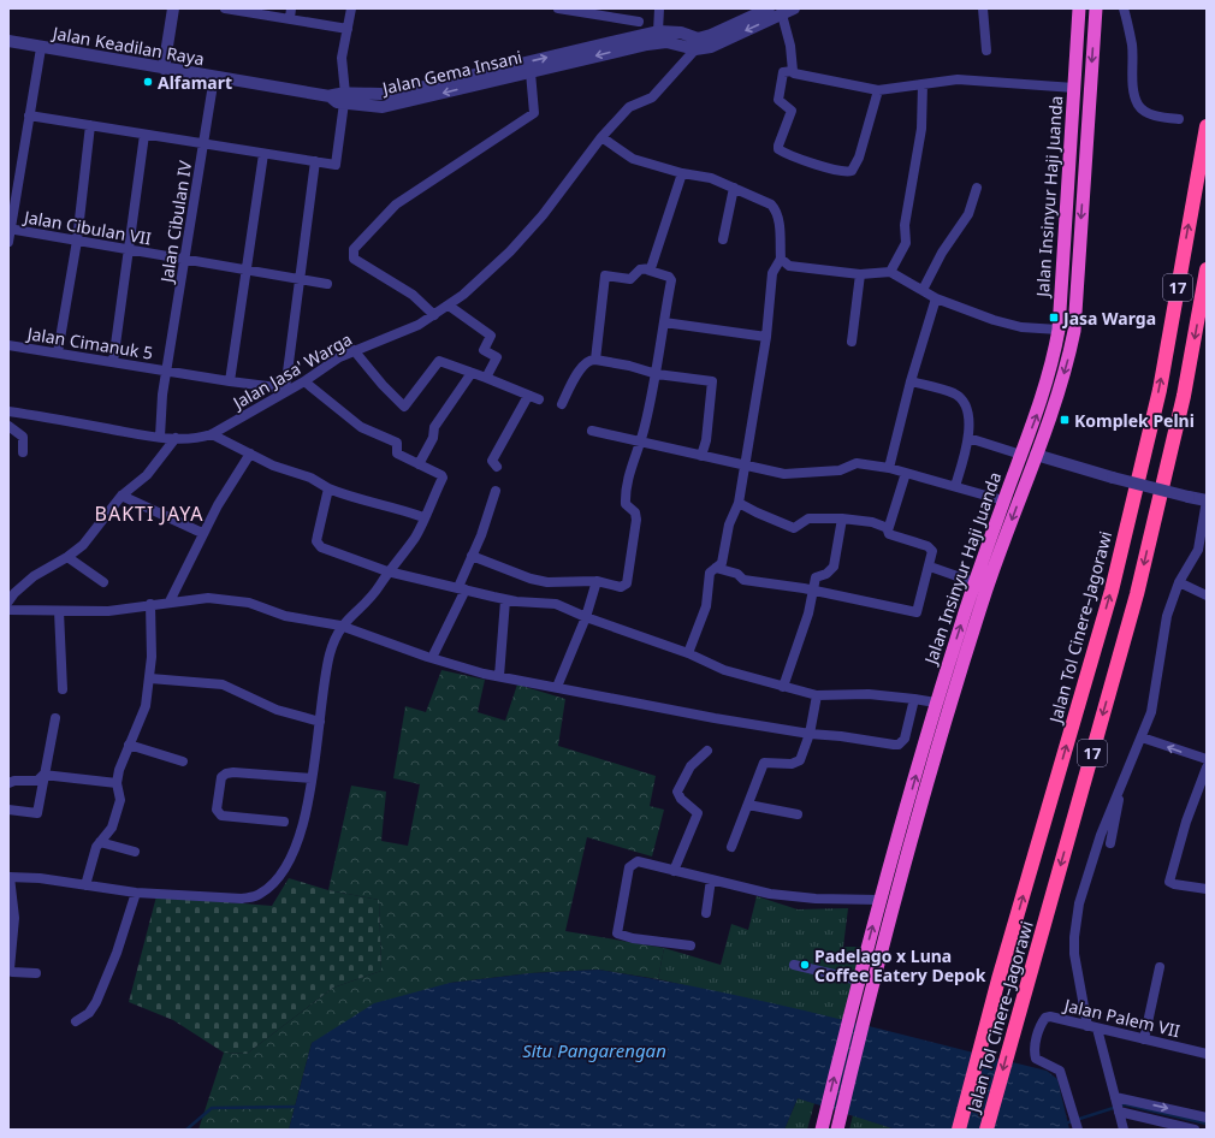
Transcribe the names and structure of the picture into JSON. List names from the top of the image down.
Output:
{
  "streets": {
    "highway": ["Jalan Insinyur Haji Juanda", "17", "Jalan Tol Cinere–Jagorawi"],
    "street": [
      "Jalan Keadilan Raya",
      "Jalan Gema Insani",
      "Jalan Cibulan IV",
      "Jalan Cibulan VII",
      "Jalan Cimanuk 5",
      "Jalan Jasa' Warga",
      "Jalan Palem VII"
    ]
  },
  "crossings": [
    ["Jalan Keadilan Raya", "Jalan Gema Insani"],
    ["Jalan Keadilan Raya", "Jalan Cibulan IV"],
    ["Jalan Gema Insani", "Jalan Jasa' Warga"],
    ["Jalan Cibulan IV", "Jalan Cibulan VII"],
    ["Jalan Cibulan IV", "Jalan Cimanuk 5"],
    ["Jalan Cibulan IV", "Jalan Jasa' Warga"],
    ["Jalan Cibulan VII", "Jalan Cimanuk 5"]
  ],
  "districts": ["BAKTI JAYA"],
  "water": ["Situ Pangarengan"],
  "places": {
    "other": ["Alfamart", "Padelago x Luna Coffee Eatery Depok"],
    "transit": ["Jasa Warga", "Komplek Pelni"]
  }
}
